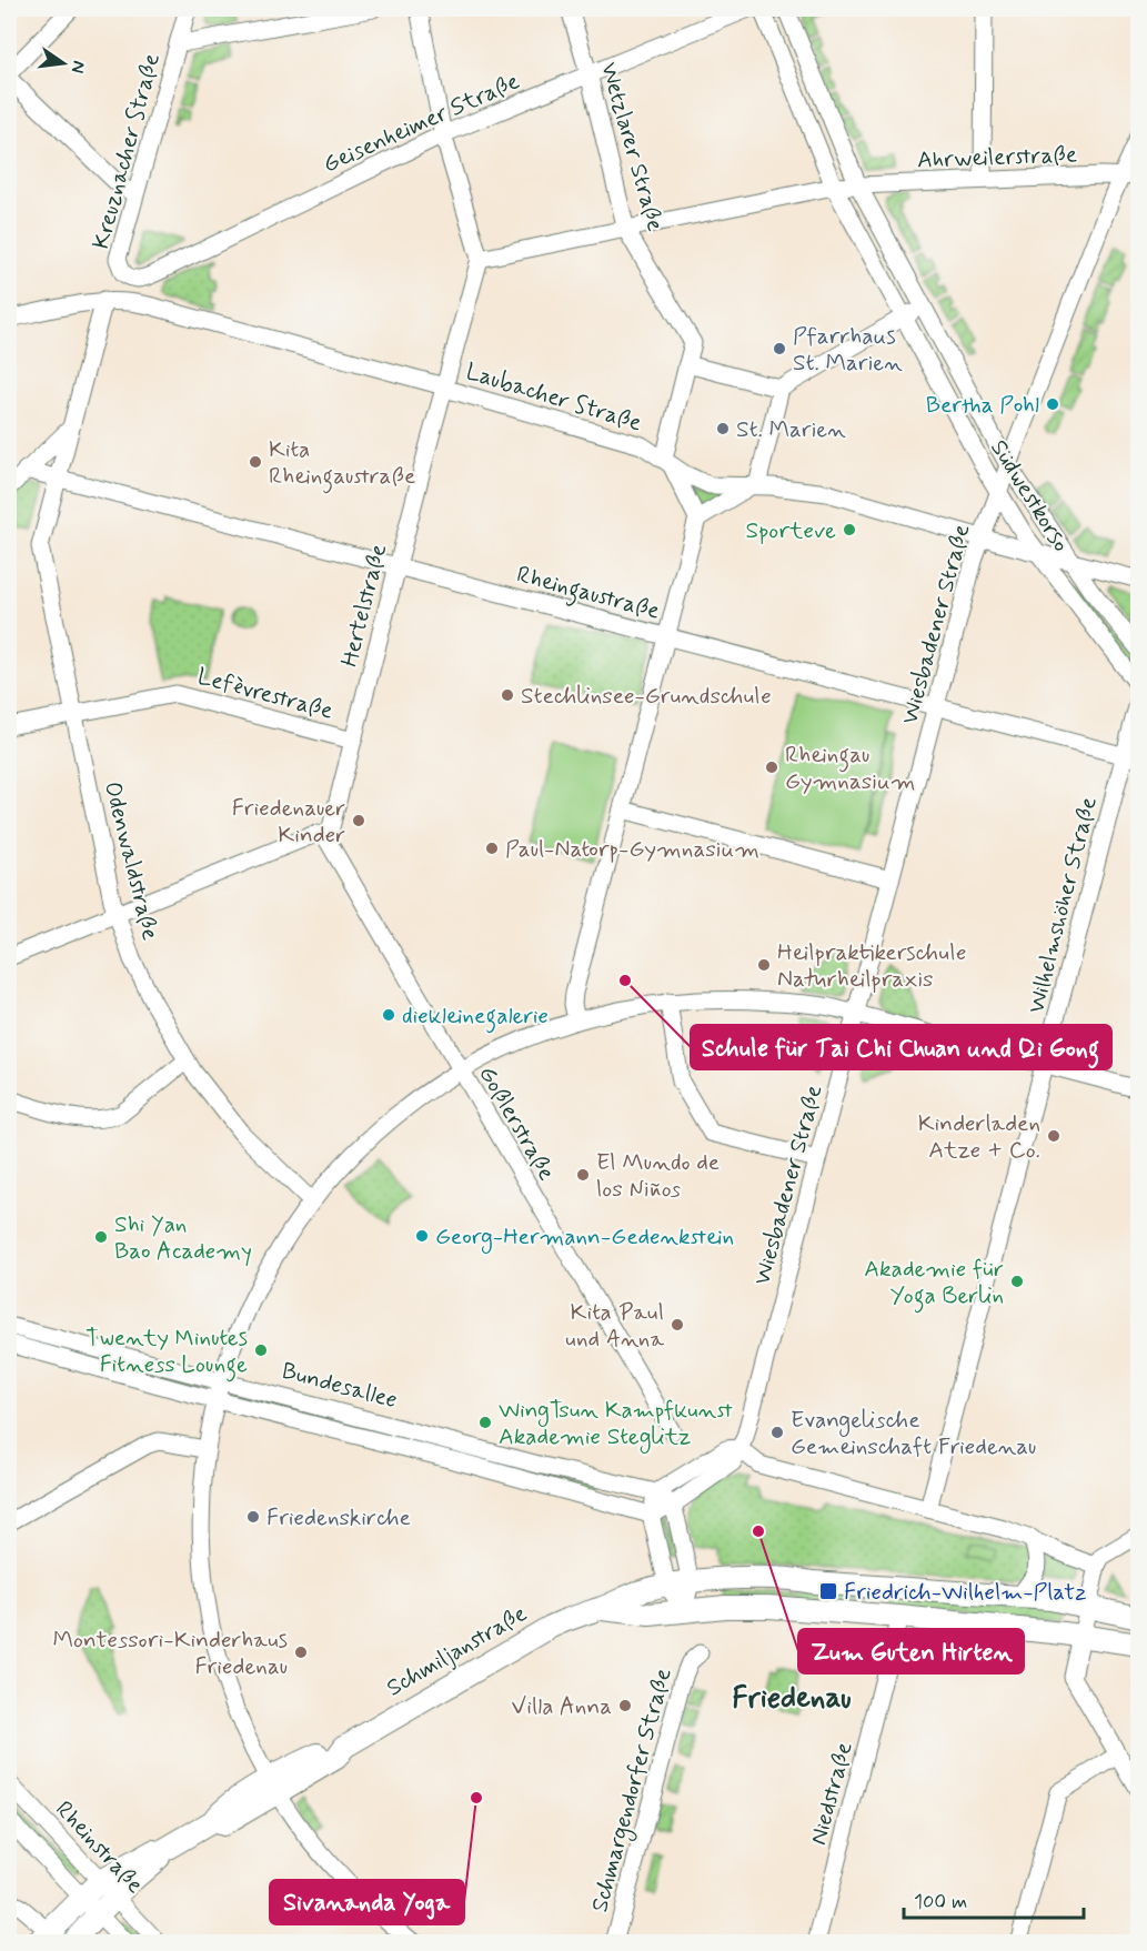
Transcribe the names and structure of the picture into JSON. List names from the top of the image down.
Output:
{
  "streets": {
    "main road": ["Schmiljanstraße"],
    "street": [
      "Geisenheimer Straße",
      "Wetzlarer Straße",
      "Kreuznacher Straße",
      "Ahrweilerstraße",
      "Laubacher Straße",
      "Südwestkorso",
      "Rheingaustraße",
      "Hertelstraße",
      "Wiesbadener Straße",
      "Lefèvrestraße",
      "Odenwaldstraße",
      "Wilhelmshöher Straße",
      "Goßlerstraße",
      "Bundesallee",
      "Schmargendorfer Straße",
      "Niedstraße",
      "Rheinstraße"
    ]
  },
  "crossings": [
    ["Geisenheimer Straße", "Wetzlarer Straße"],
    ["Geisenheimer Straße", "Kreuznacher Straße"],
    ["Wetzlarer Straße", "Laubacher Straße"],
    ["Ahrweilerstraße", "Südwestkorso"],
    ["Ahrweilerstraße", "Wiesbadener Straße"],
    ["Laubacher Straße", "Südwestkorso"],
    ["Laubacher Straße", "Hertelstraße"],
    ["Laubacher Straße", "Wiesbadener Straße"],
    ["Südwestkorso", "Wiesbadener Straße"],
    ["Rheingaustraße", "Hertelstraße"],
    ["Rheingaustraße", "Wiesbadener Straße"],
    ["Rheingaustraße", "Odenwaldstraße"],
    ["Rheingaustraße", "Wilhelmshöher Straße"],
    ["Hertelstraße", "Lefèvrestraße"],
    ["Hertelstraße", "Goßlerstraße"],
    ["Lefèvrestraße", "Odenwaldstraße"],
    ["Schmiljanstraße", "Rheinstraße"]
  ],
  "districts": ["Friedenau"],
  "places": {
    "other": [
      "Pfarrhaus St. Marien",
      "Bertha Pohl",
      "St. Marien",
      "Kita Rheingaustraße",
      "Sporteve",
      "Stechlinsee-Grundschule",
      "Rheingau Gymnasium",
      "Friedenauer Kinder",
      "Paul-Natorp-Gymnasium",
      "Heilpraktikerschule Naturheilpraxis",
      "Schule für Tai Chi Chuan und Qi Gong",
      "diekleinegalerie",
      "Kinderladen Atze + Co.",
      "El Mundo de los Niños",
      "Georg-Hermann-Gedenkstein",
      "Shi Yan Bao Academy",
      "Akademie für Yoga Berlin",
      "Kita Paul und Anna",
      "Twenty Minutes Fitness Lounge",
      "WingTsun Kampfkunst Akademie Steglitz",
      "Evangelische Gemeinschaft Friedenau",
      "Friedenskirche",
      "Zum Guten Hirten",
      "Montessori-Kinderhaus Friedenau",
      "Villa Anna",
      "Sivananda Yoga"
    ],
    "transit": ["Friedrich-Wilhelm-Platz"]
  },
  "scale_bar": "100 m",
  "north": "right"
}
